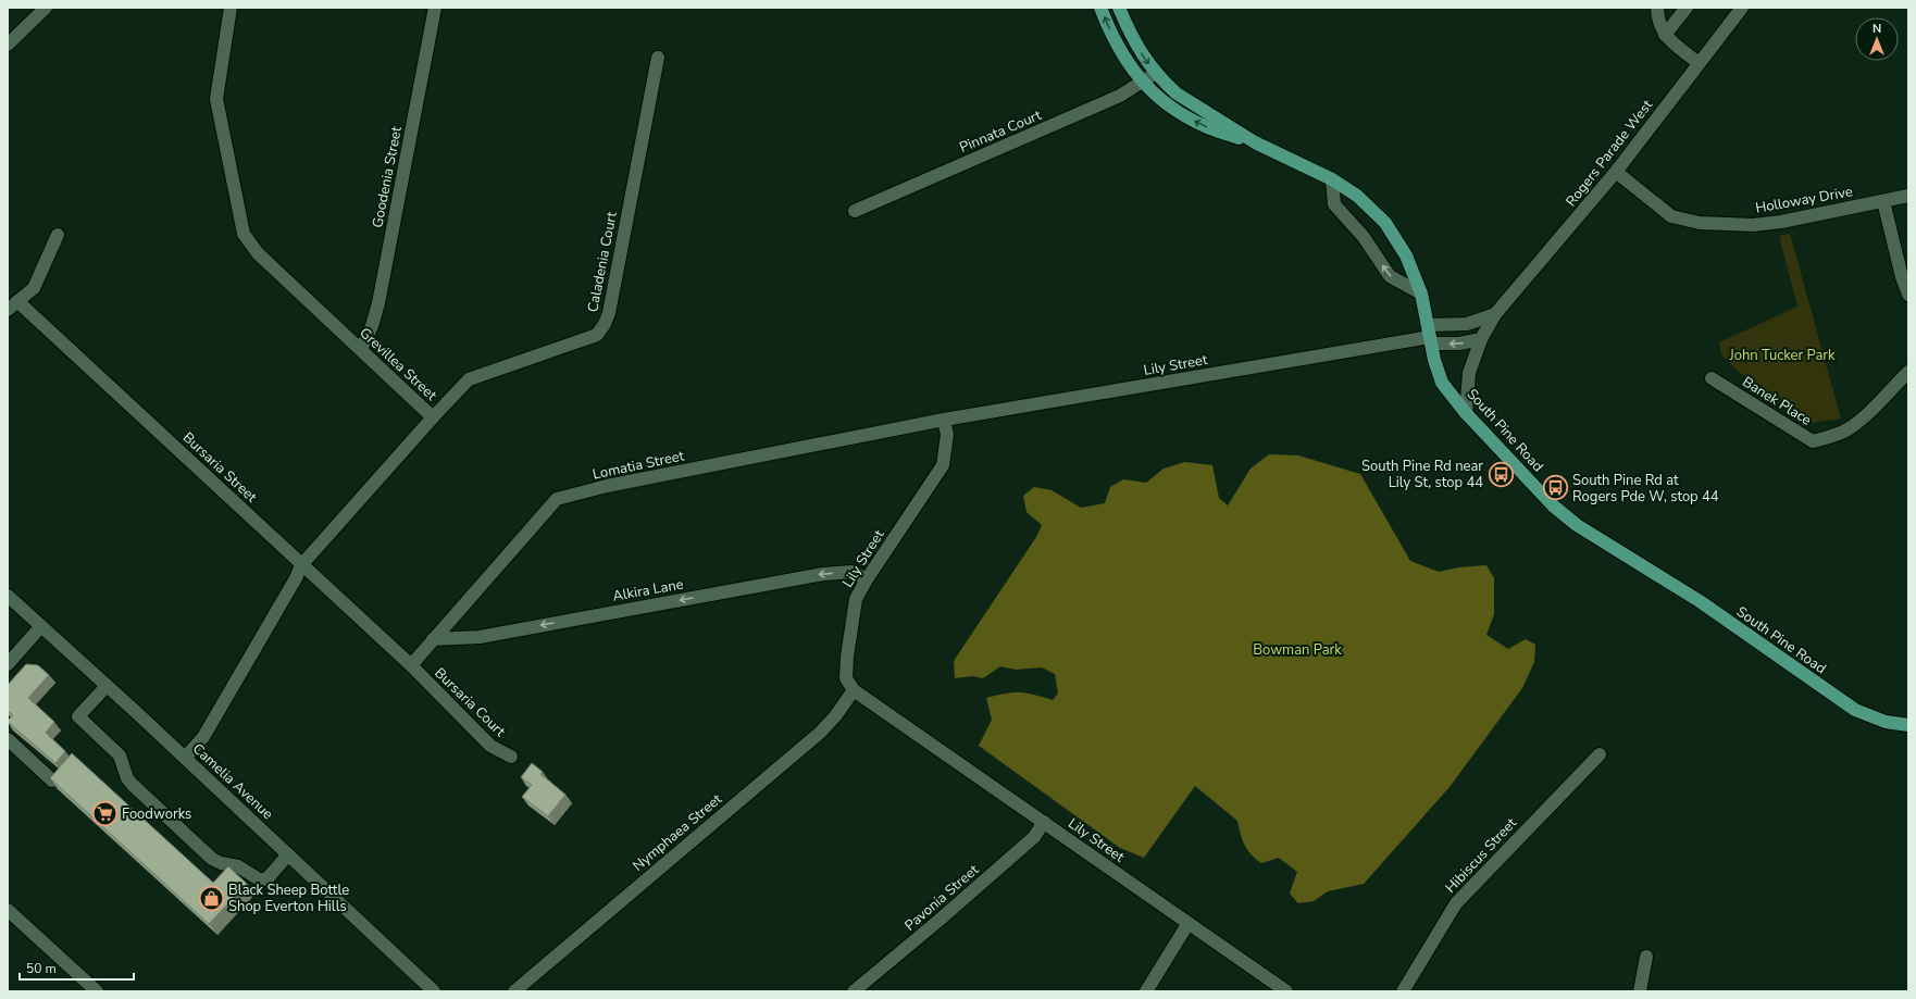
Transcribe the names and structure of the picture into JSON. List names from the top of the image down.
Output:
{
  "streets": {
    "main road": ["South Pine Road"],
    "street": [
      "Pinnata Court",
      "Rogers Parade West",
      "Goodenia Street",
      "Holloway Drive",
      "Caladenia Court",
      "Grevillea Street",
      "Lily Street",
      "Banek Place",
      "Lomatia Street",
      "Bursaria Street",
      "Alkira Lane",
      "Bursaria Court",
      "Camelia Avenue",
      "Nymphaea Street",
      "Hibiscus Street",
      "Pavonia Street"
    ]
  },
  "crossings": [
    ["Pinnata Court", "South Pine Road"],
    ["Rogers Parade West", "Holloway Drive"],
    ["Rogers Parade West", "Lily Street"],
    ["Rogers Parade West", "South Pine Road"],
    ["Goodenia Street", "Grevillea Street"],
    ["Caladenia Court", "Grevillea Street"],
    ["Grevillea Street", "Bursaria Street"],
    ["Grevillea Street", "Camelia Avenue"],
    ["Lily Street", "South Pine Road"],
    ["Lily Street", "Lomatia Street"],
    ["Lily Street", "Alkira Lane"],
    ["Lily Street", "Nymphaea Street"],
    ["Lily Street", "Pavonia Street"],
    ["Lomatia Street", "Bursaria Street"],
    ["Lomatia Street", "Alkira Lane"],
    ["Lomatia Street", "Bursaria Court"],
    ["Bursaria Street", "Bursaria Court"]
  ],
  "one_way": ["Alkira Lane"],
  "parks": ["John Tucker Park", "Bowman Park"],
  "places": {
    "bus stop": ["South Pine Rd near Lily St, stop 44", "South Pine Rd at Rogers Pde W, stop 44"],
    "supermarket": ["Foodworks"],
    "shop": ["Black Sheep Bottle Shop Everton Hills"]
  },
  "scale_bar": "50 m",
  "north": "top"
}
